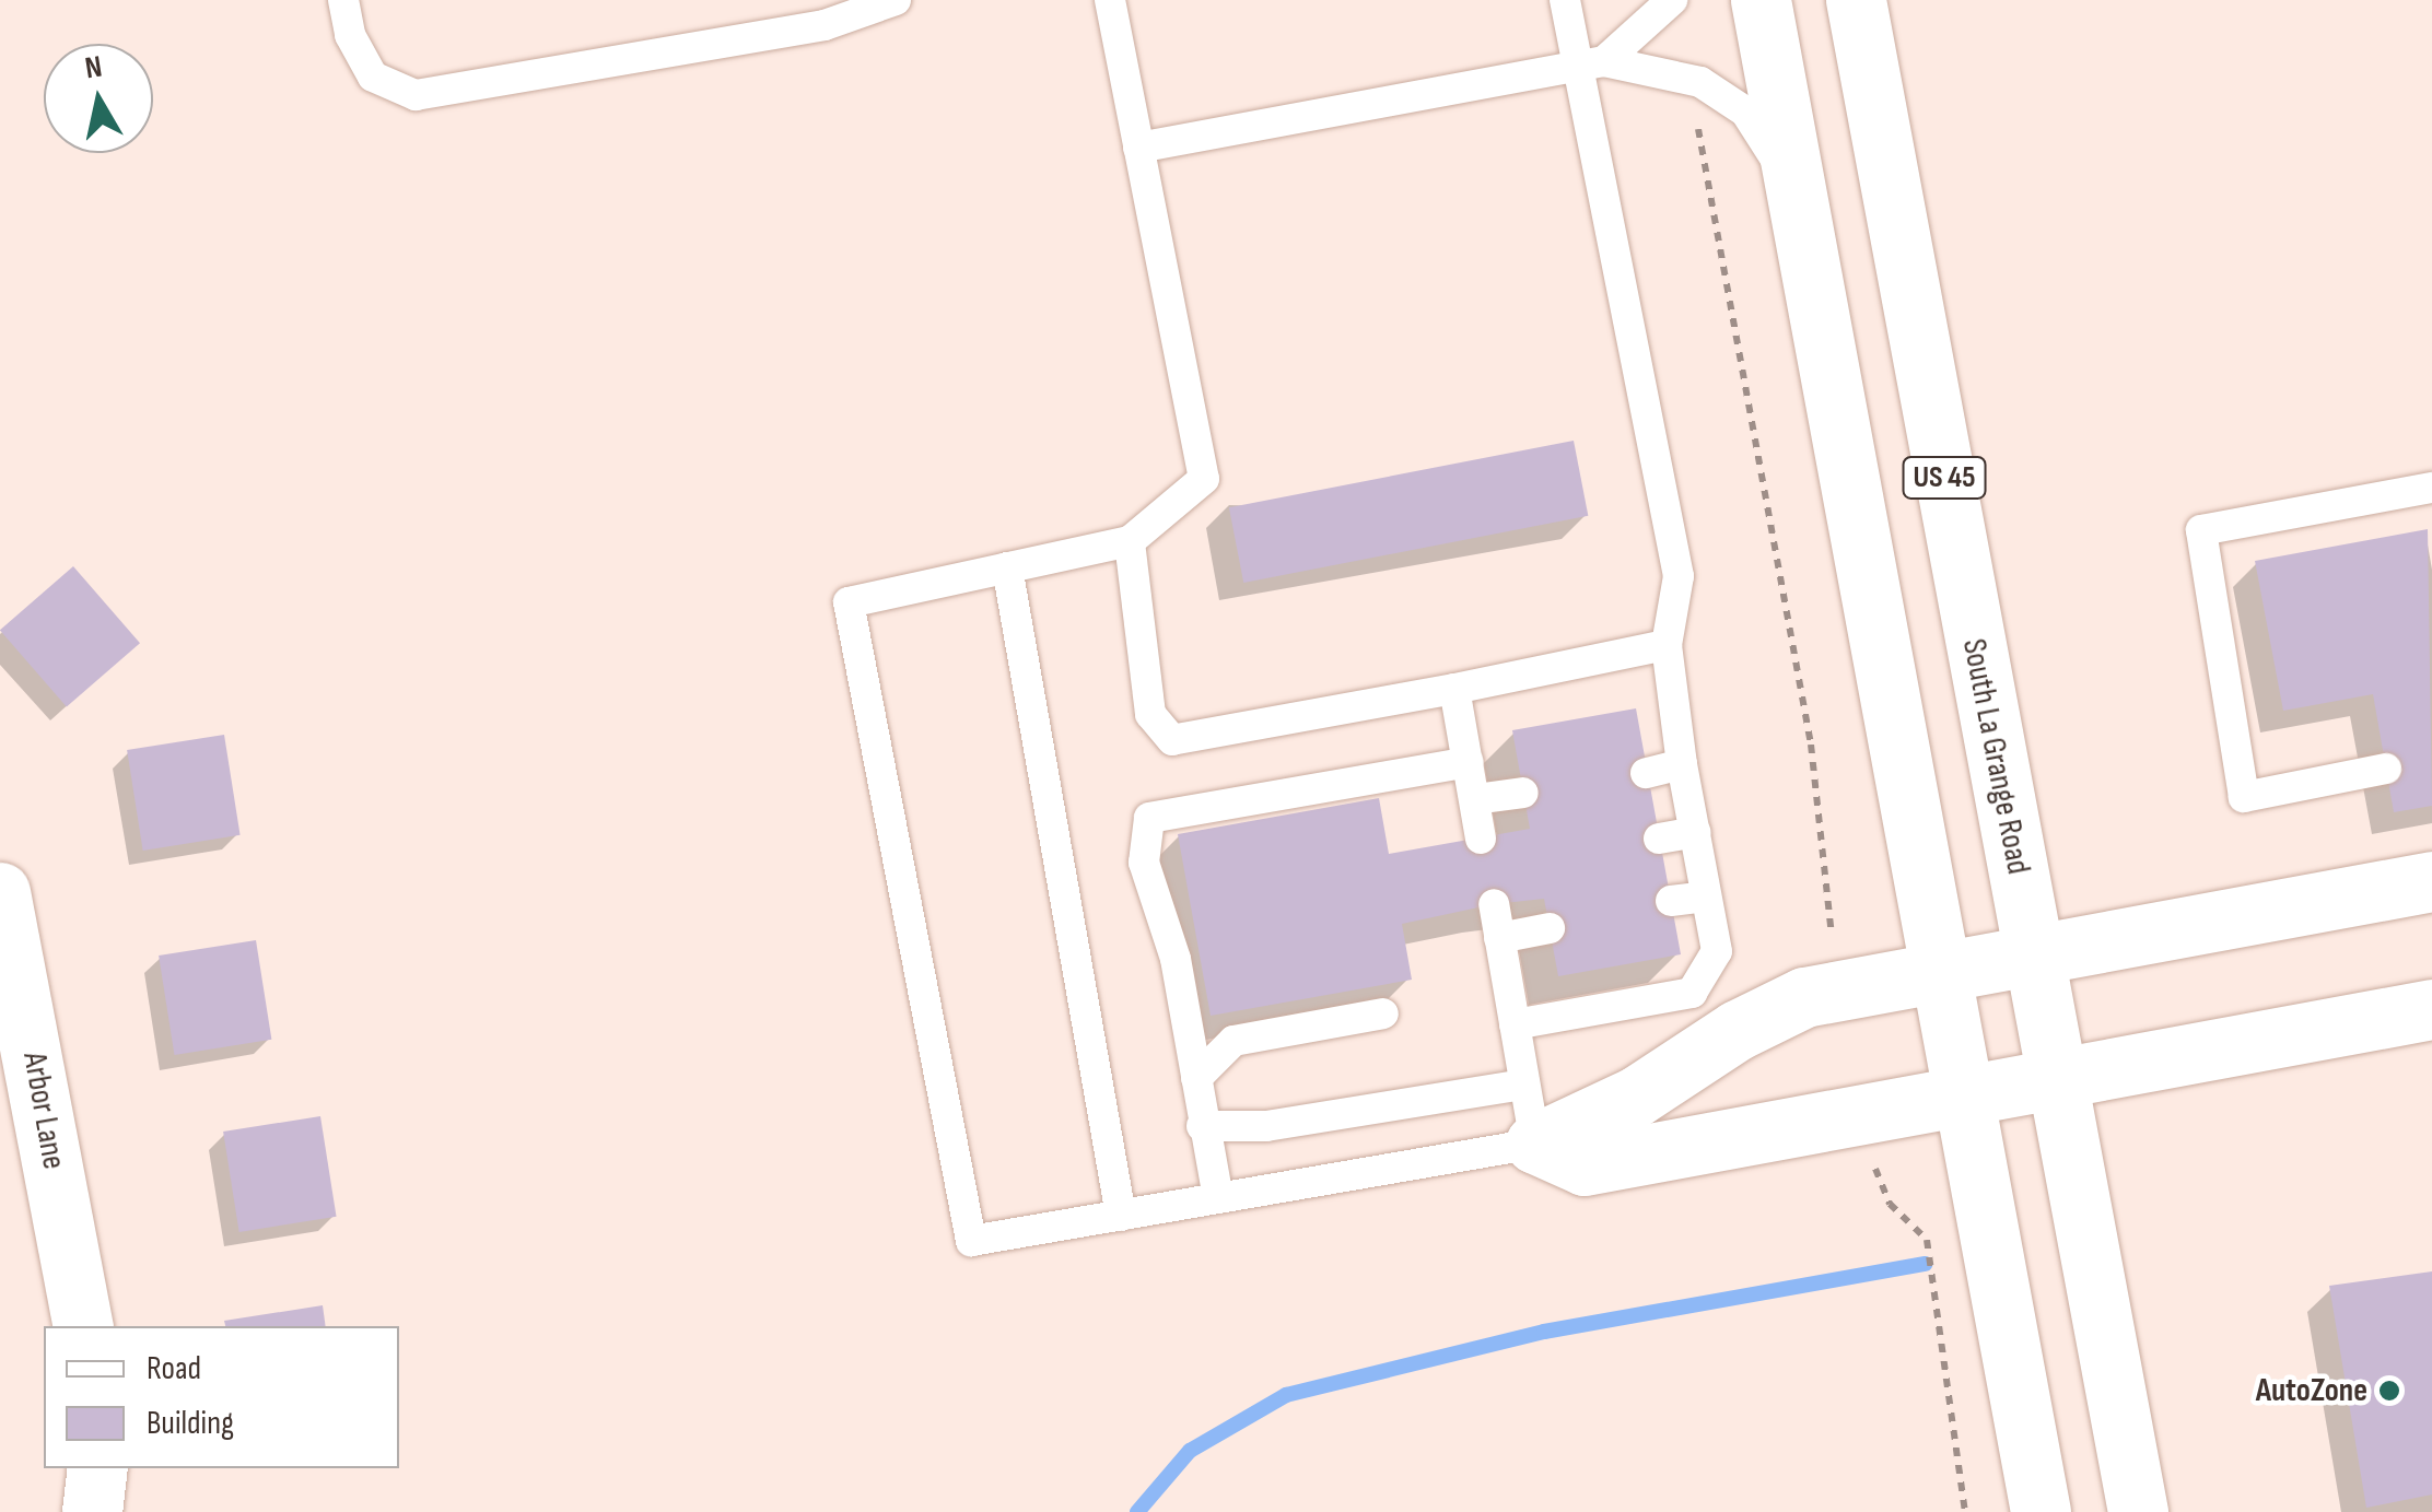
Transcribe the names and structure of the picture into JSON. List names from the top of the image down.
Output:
{
  "streets": {
    "main road": ["US 45", "South La Grange Road", "Arbor Lane"]
  },
  "places": ["AutoZone"],
  "legend": ["Road", "Building"],
  "north": "top"
}
